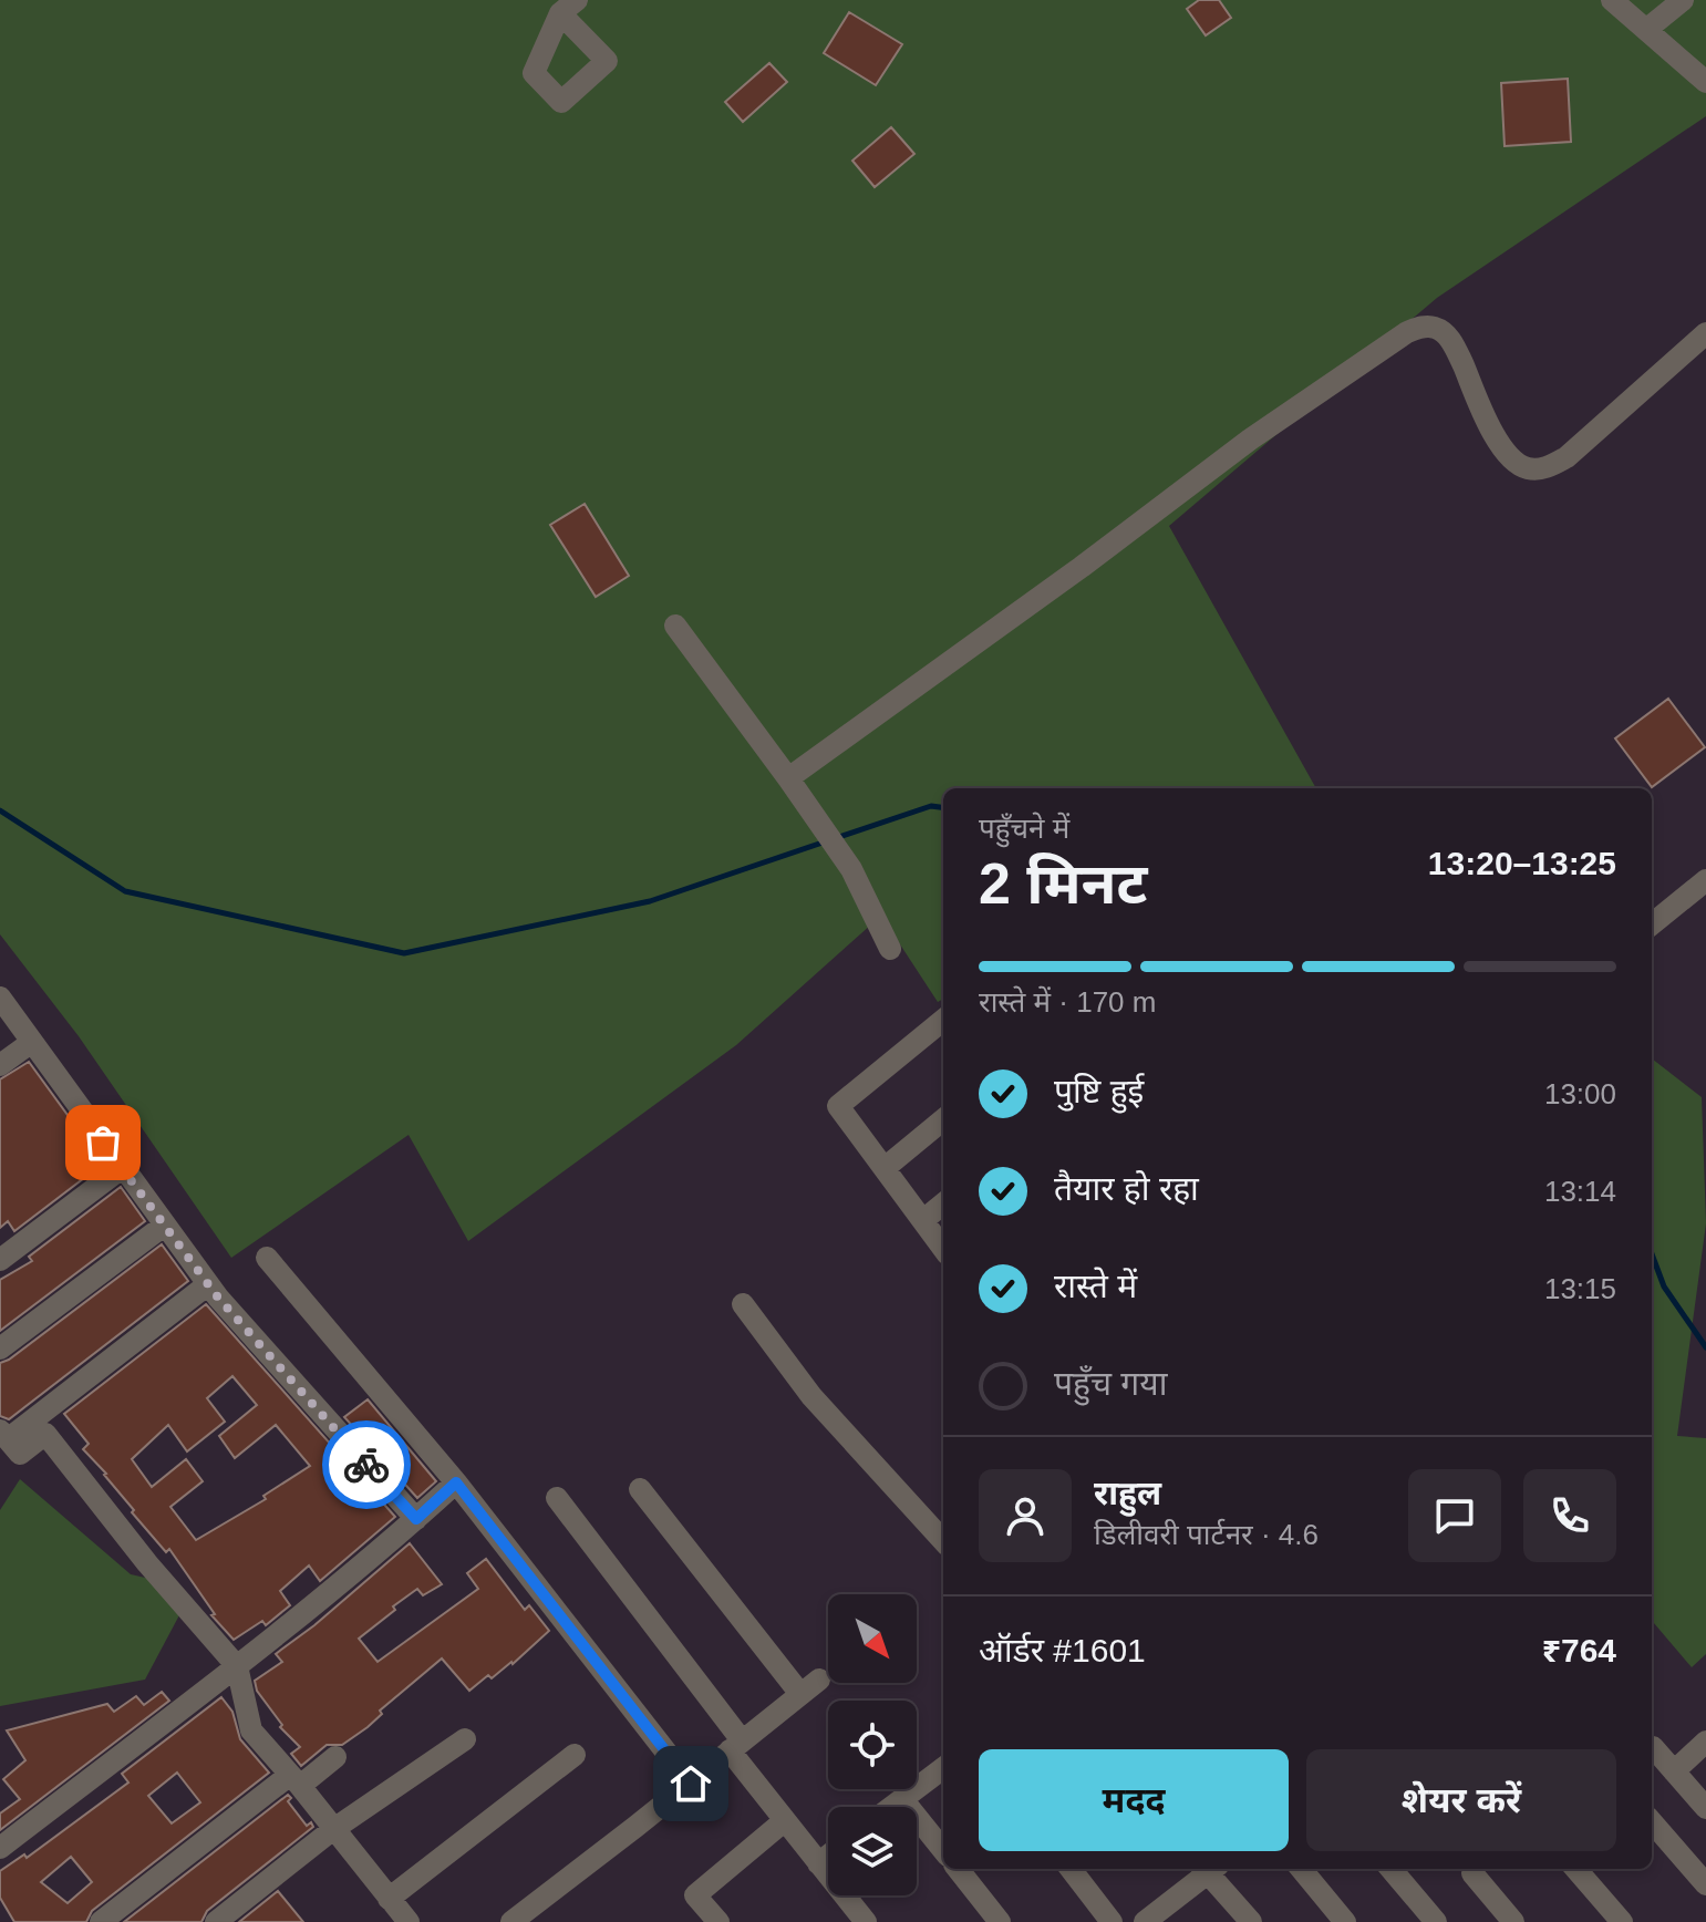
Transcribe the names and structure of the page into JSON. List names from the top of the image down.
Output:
{
  "north": "bottom right",
  "page": {
    "heading": ["2 मिनट", "पहुँचने में", "13:20–13:25"],
    "panel": [
      "राहुल",
      "डिलीवरी पार्टनर · 4.6",
      "ऑर्डर #1601",
      "₹764"
    ],
    "bar": "रास्ते में · 170 m",
    "list": [
      ["पुष्टि हुई", "13:00"],
      ["तैयार हो रहा", "13:14"],
      ["रास्ते में", "13:15"],
      "पहुँच गया"
    ],
    "buttons": ["मदद", "शेयर करें"]
  }
}
